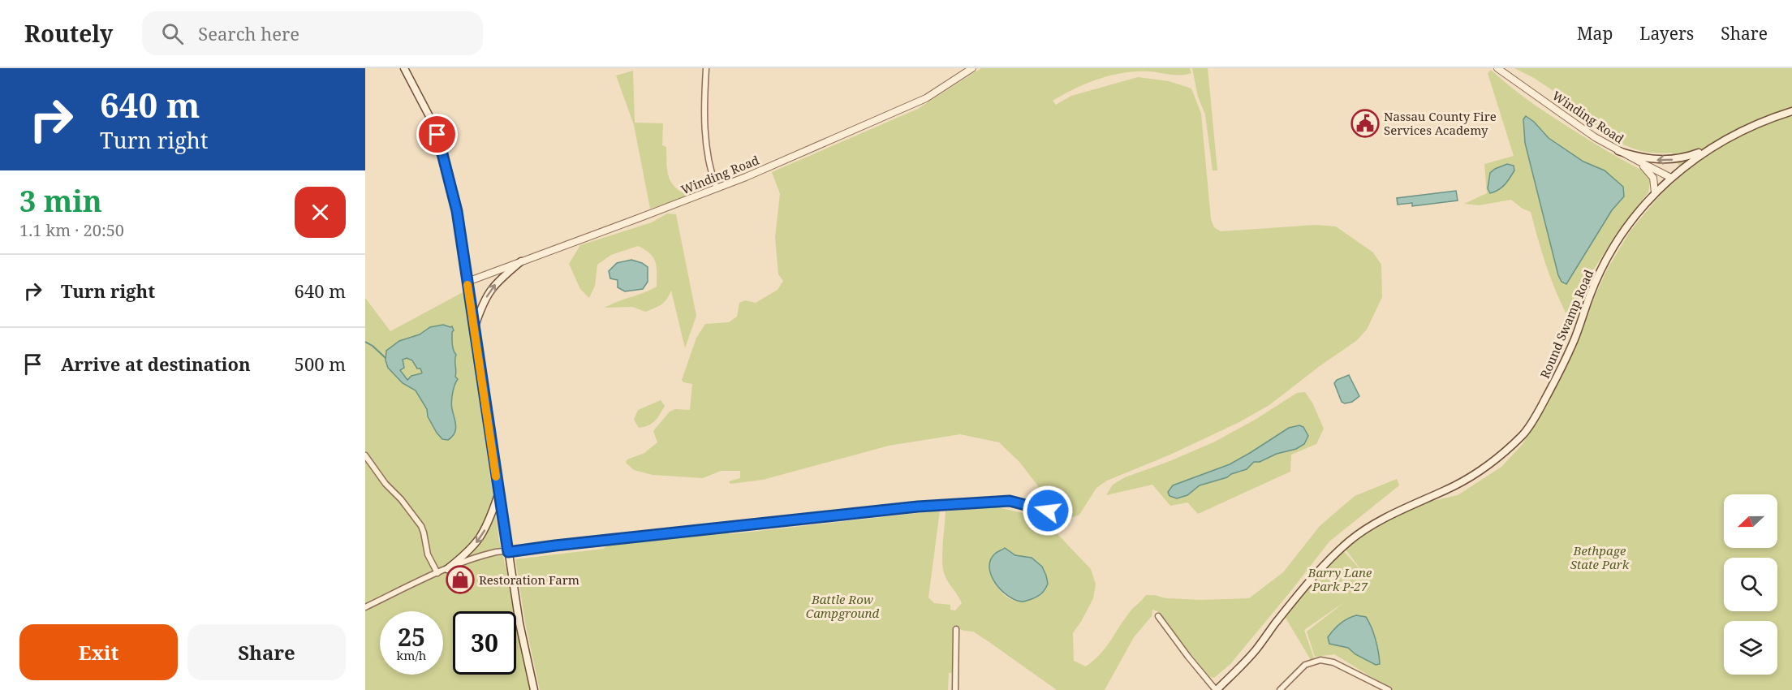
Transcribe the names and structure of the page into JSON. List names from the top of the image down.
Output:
{
  "streets": {
    "main road": ["Round Swamp Road"],
    "street": ["Winding Road"]
  },
  "crossings": [
    ["Winding Road", "Round Swamp Road"]
  ],
  "parks": ["Bethpage State Park", "Barry Lane Park P-27", "Battle Row Campground"],
  "places": {
    "public building": ["Nassau County Fire Services Academy"],
    "shop": ["Restoration Farm"]
  },
  "north": "left",
  "page": {
    "header": "Routely",
    "search": "Search here",
    "nav": ["Map", "Layers", "Share"],
    "turn": ["640 m", "Turn right"],
    "heading": ["3 min", "1.1 km · 20:50"],
    "list": [
      {
        "name": "Turn right",
        "value": "640 m"
      },
      {
        "name": "Arrive at destination",
        "value": "500 m"
      }
    ],
    "speed": "25 km/h",
    "limit": "30",
    "buttons": ["Exit", "Share"]
  }
}
